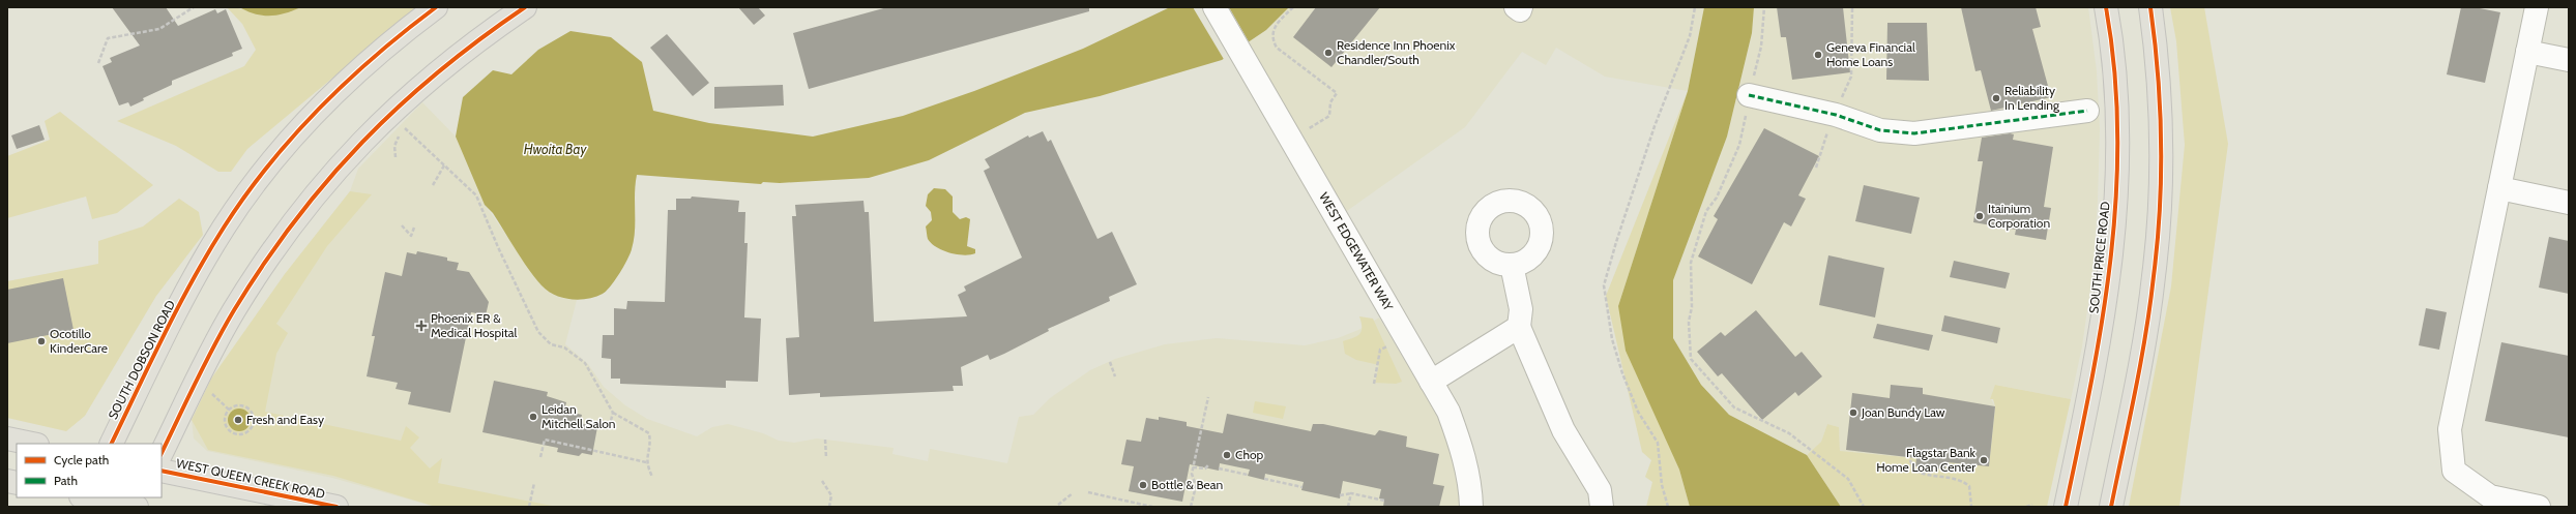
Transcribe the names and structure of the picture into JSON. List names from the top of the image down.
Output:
{
  "streets": {
    "main road": ["SOUTH PRICE ROAD", "SOUTH DOBSON ROAD", "WEST QUEEN CREEK ROAD"],
    "street": ["WEST EDGEWATER WAY"]
  },
  "water": ["Hwoita Bay"],
  "places": {
    "other": [
      "Residence Inn Phoenix Chandler/South",
      "Geneva Financial Home Loans",
      "Reliability In Lending",
      "Itainium Corporation",
      "Ocotillo KinderCare",
      "Joan Bundy Law",
      "Leidan Mitchell Salon",
      "Fresh and Easy",
      "Chop",
      "Flagstar Bank Home Loan Center",
      "Bottle & Bean"
    ],
    "health": ["Phoenix ER & Medical Hospital"]
  },
  "legend": ["Cycle path", "Path"]
}
